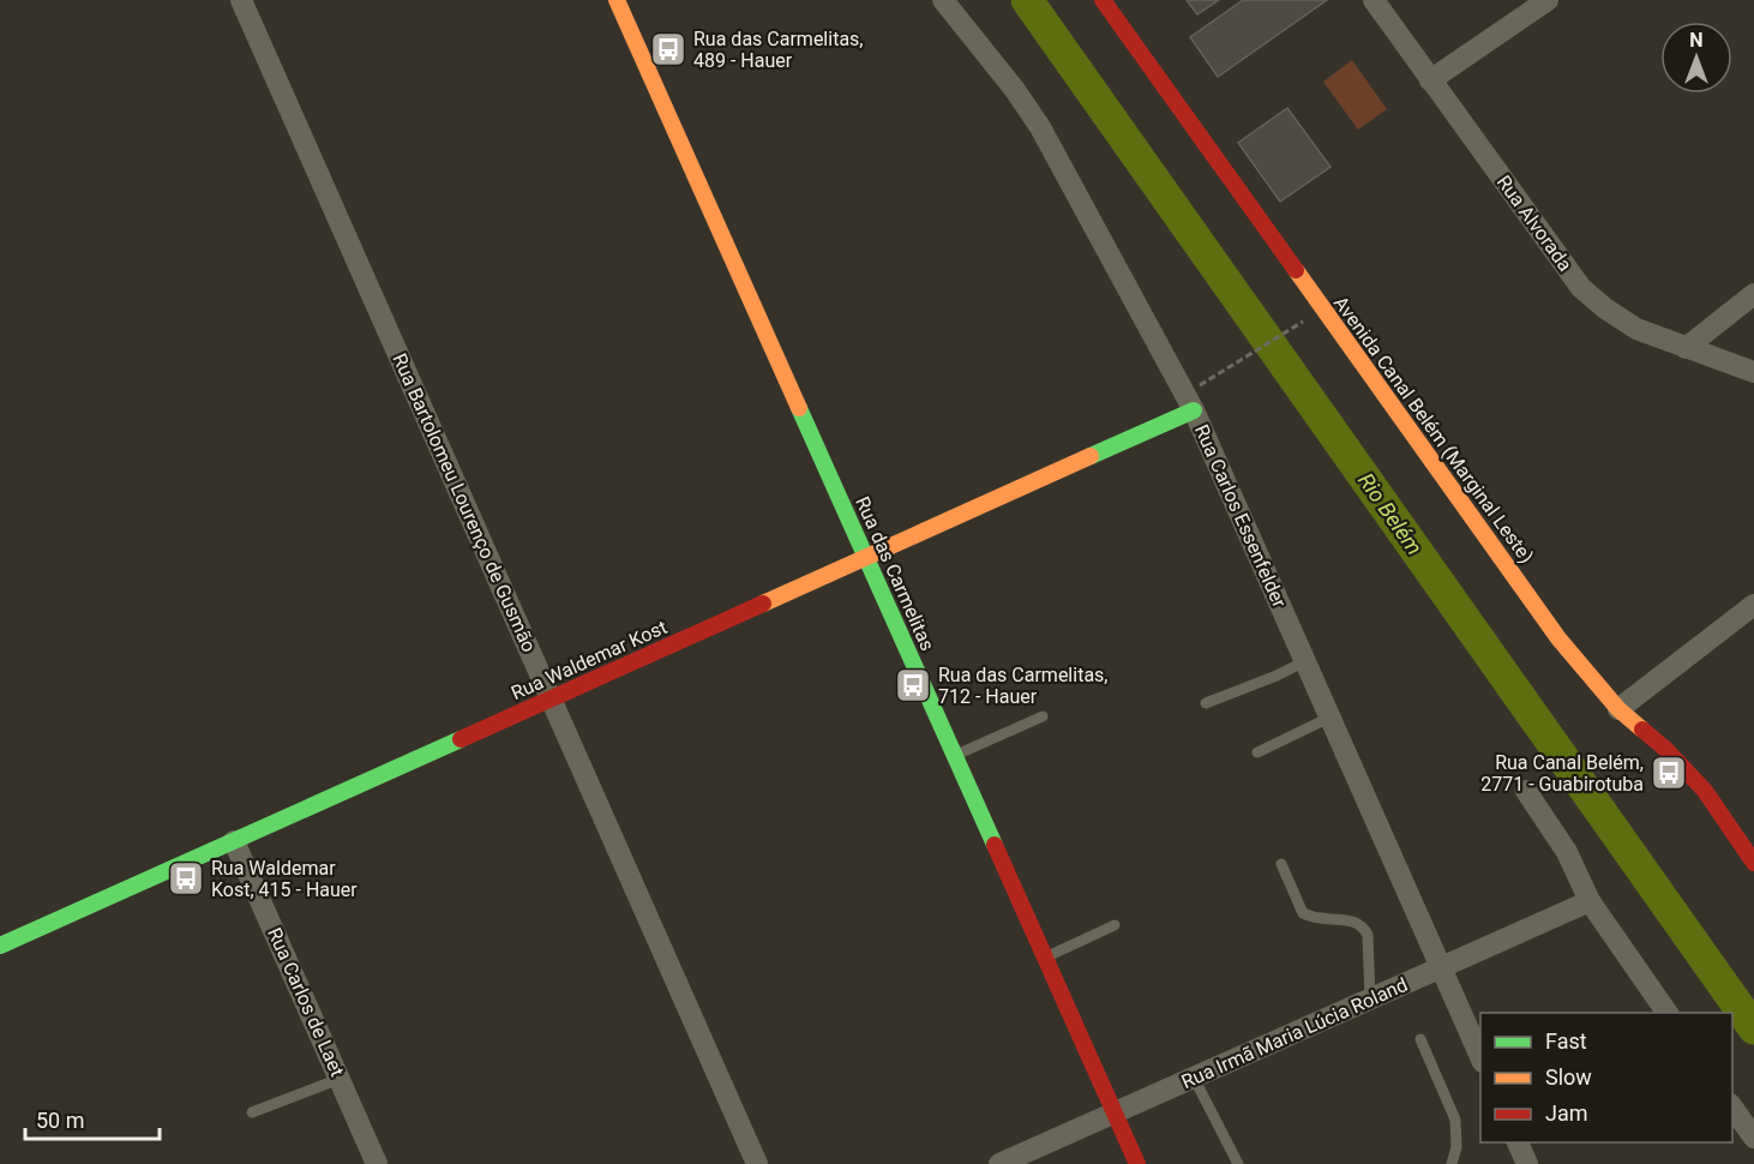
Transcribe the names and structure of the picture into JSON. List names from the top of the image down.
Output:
{
  "streets": {
    "street": [
      "Rua Alvorada",
      "Avenida Canal Belém (Marginal Leste)",
      "Rua Bartolomeu Lourenço de Gusmão",
      "Rua Carlos Essenfelder",
      "Rua das Carmelitas",
      "Rua Waldemar Kost",
      "Rua Carlos de Laet",
      "Rua Irmã Maria Lúcia Roland"
    ]
  },
  "crossings": [
    ["Rua Bartolomeu Lourenço de Gusmão", "Rua Waldemar Kost"],
    ["Rua Carlos Essenfelder", "Rua Waldemar Kost"],
    ["Rua Carlos Essenfelder", "Rua Irmã Maria Lúcia Roland"],
    ["Rua das Carmelitas", "Rua Waldemar Kost"],
    ["Rua das Carmelitas", "Rua Irmã Maria Lúcia Roland"],
    ["Rua Waldemar Kost", "Rua Carlos de Laet"]
  ],
  "water": ["Rio Belém"],
  "places": {
    "bus stop": [
      "Rua das Carmelitas, 489 - Hauer",
      "Rua das Carmelitas, 712 - Hauer",
      "Rua Canal Belém, 2771 - Guabirotuba",
      "Rua Waldemar Kost, 415 - Hauer"
    ]
  },
  "legend": ["Fast", "Slow", "Jam"],
  "scale_bar": "50 m",
  "north": "top"
}
